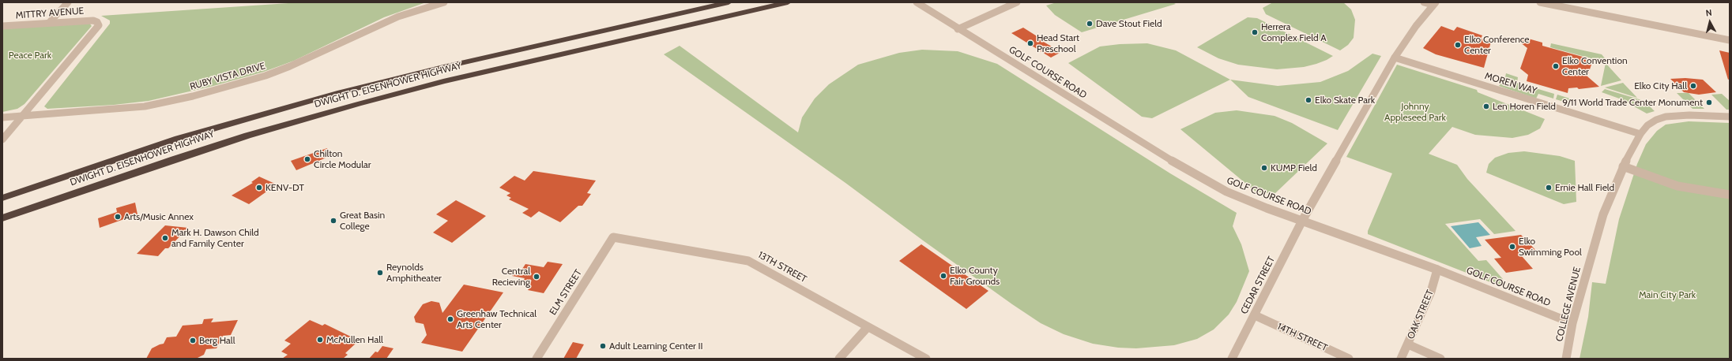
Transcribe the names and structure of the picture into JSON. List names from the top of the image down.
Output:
{
  "streets": {
    "highway": ["DWIGHT D. EISENHOWER HIGHWAY"],
    "street": [
      "MITTRY AVENUE",
      "GOLF COURSE ROAD",
      "RUBY VISTA DRIVE",
      "MOREN WAY",
      "13TH STREET",
      "CEDAR STREET",
      "ELM STREET",
      "COLLEGE AVENUE",
      "OAK STREET",
      "14TH STREET"
    ]
  },
  "crossings": [
    ["MITTRY AVENUE", "RUBY VISTA DRIVE"],
    ["GOLF COURSE ROAD", "CEDAR STREET"],
    ["GOLF COURSE ROAD", "COLLEGE AVENUE"],
    ["GOLF COURSE ROAD", "OAK STREET"],
    ["MOREN WAY", "CEDAR STREET"],
    ["MOREN WAY", "COLLEGE AVENUE"],
    ["13TH STREET", "ELM STREET"],
    ["CEDAR STREET", "14TH STREET"]
  ],
  "parks": ["Peace Park", "Johnny Appleseed Park", "Main City Park"],
  "places": [
    "Dave Stout Field",
    "Herrera Complex Field A",
    "Head Start Preschool",
    "Elko Conference Center",
    "Elko Convention Center",
    "Elko City Hall",
    "Elko Skate Park",
    "9/11 World Trade Center Monument",
    "Len Horen Field",
    "Chilton Circle Modular",
    "KUMP Field",
    "KENV-DT",
    "Ernie Hall Field",
    "Arts/Music Annex",
    "Great Basin College",
    "Mark H. Dawson Child and Family Center",
    "Elko Swimming Pool",
    "Reynolds Amphitheater",
    "Elko County Fair Grounds",
    "Central Recieving",
    "Greenhaw Technical Arts Center",
    "McMullen Hall",
    "Berg Hall",
    "Adult Learning Center II"
  ],
  "north": "top"
}
